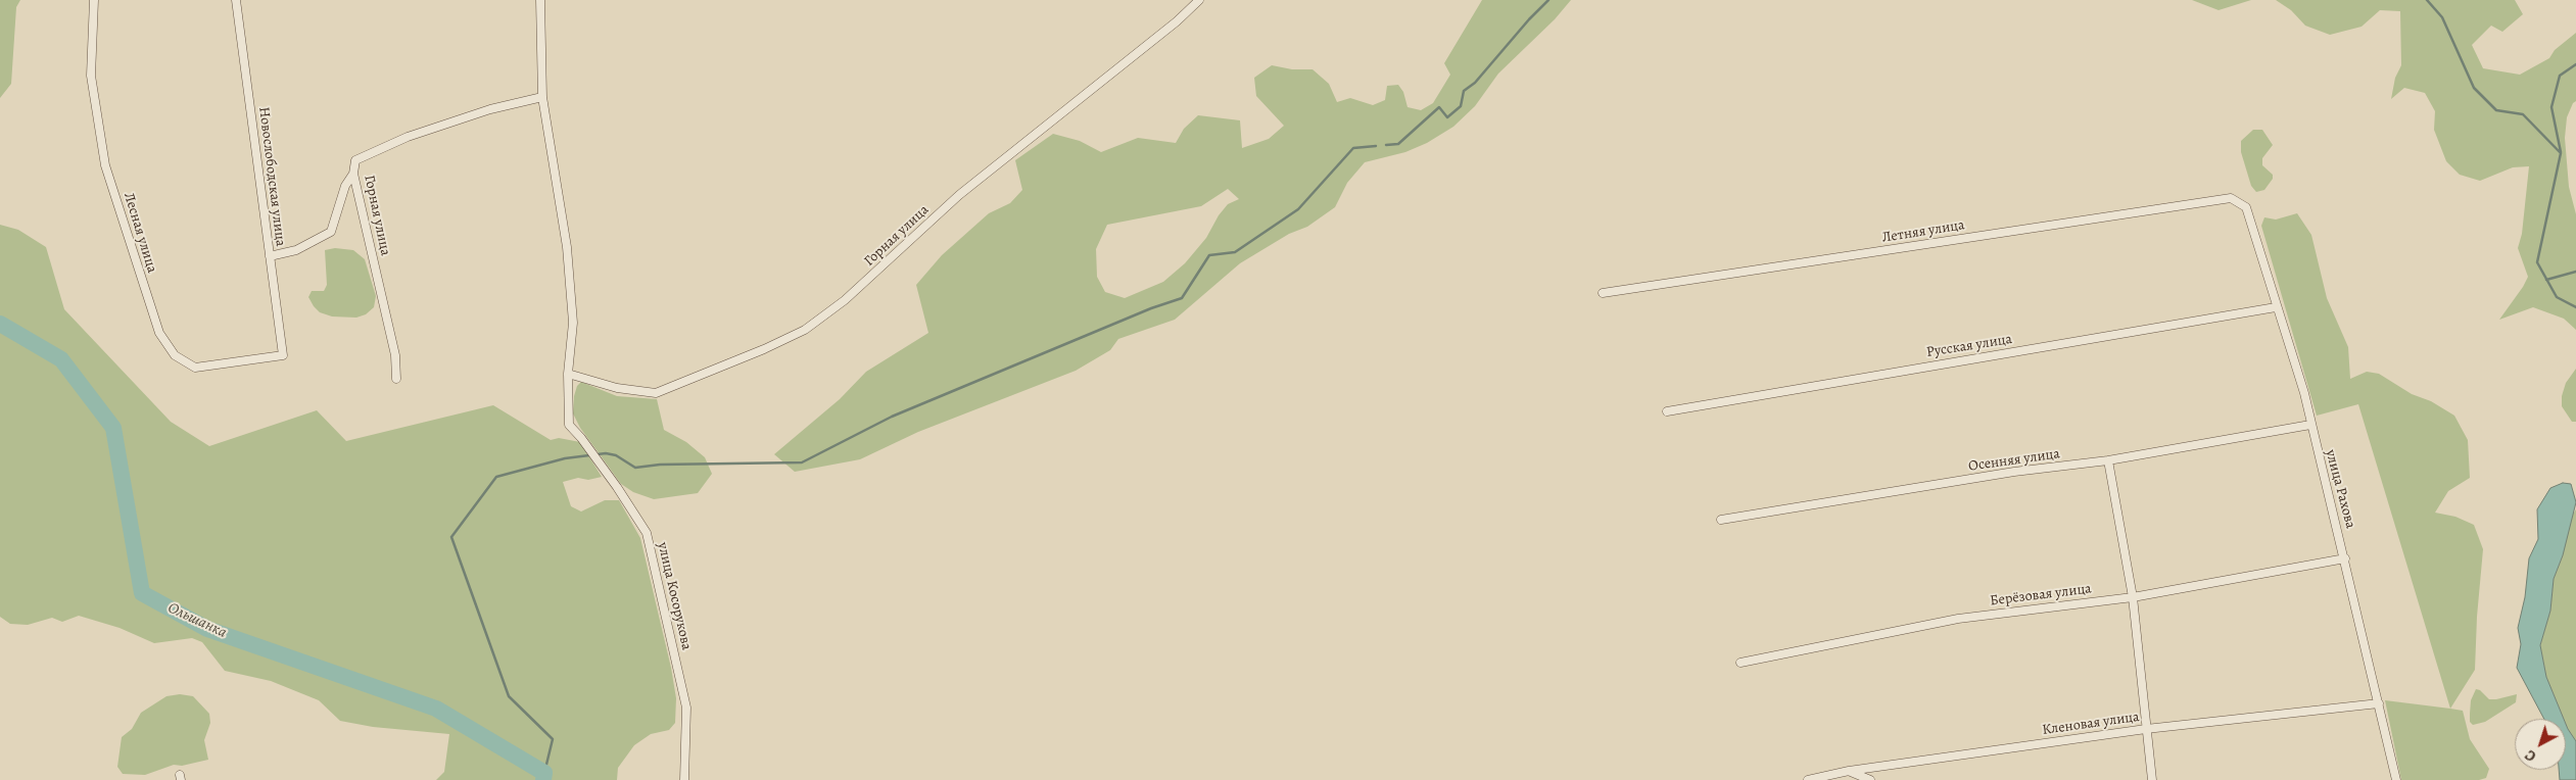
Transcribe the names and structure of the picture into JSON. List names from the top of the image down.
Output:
{
  "streets": {
    "street": [
      "Новослободская улица",
      "Горная улица",
      "Летняя улица",
      "Лесная улица",
      "Русская улица",
      "Осенняя улица",
      "улица Рахова",
      "Берёзовая улица",
      "улица Косорукова",
      "Кленовая улица"
    ]
  },
  "crossings": [
    ["Новослободская улица", "Лесная улица"],
    ["Горная улица", "улица Косорукова"],
    ["Летняя улица", "улица Рахова"],
    ["Русская улица", "улица Рахова"],
    ["Осенняя улица", "улица Рахова"],
    ["улица Рахова", "Берёзовая улица"],
    ["улица Рахова", "Кленовая улица"]
  ],
  "water": ["Ольшанка"],
  "north": "bottom left"
}
